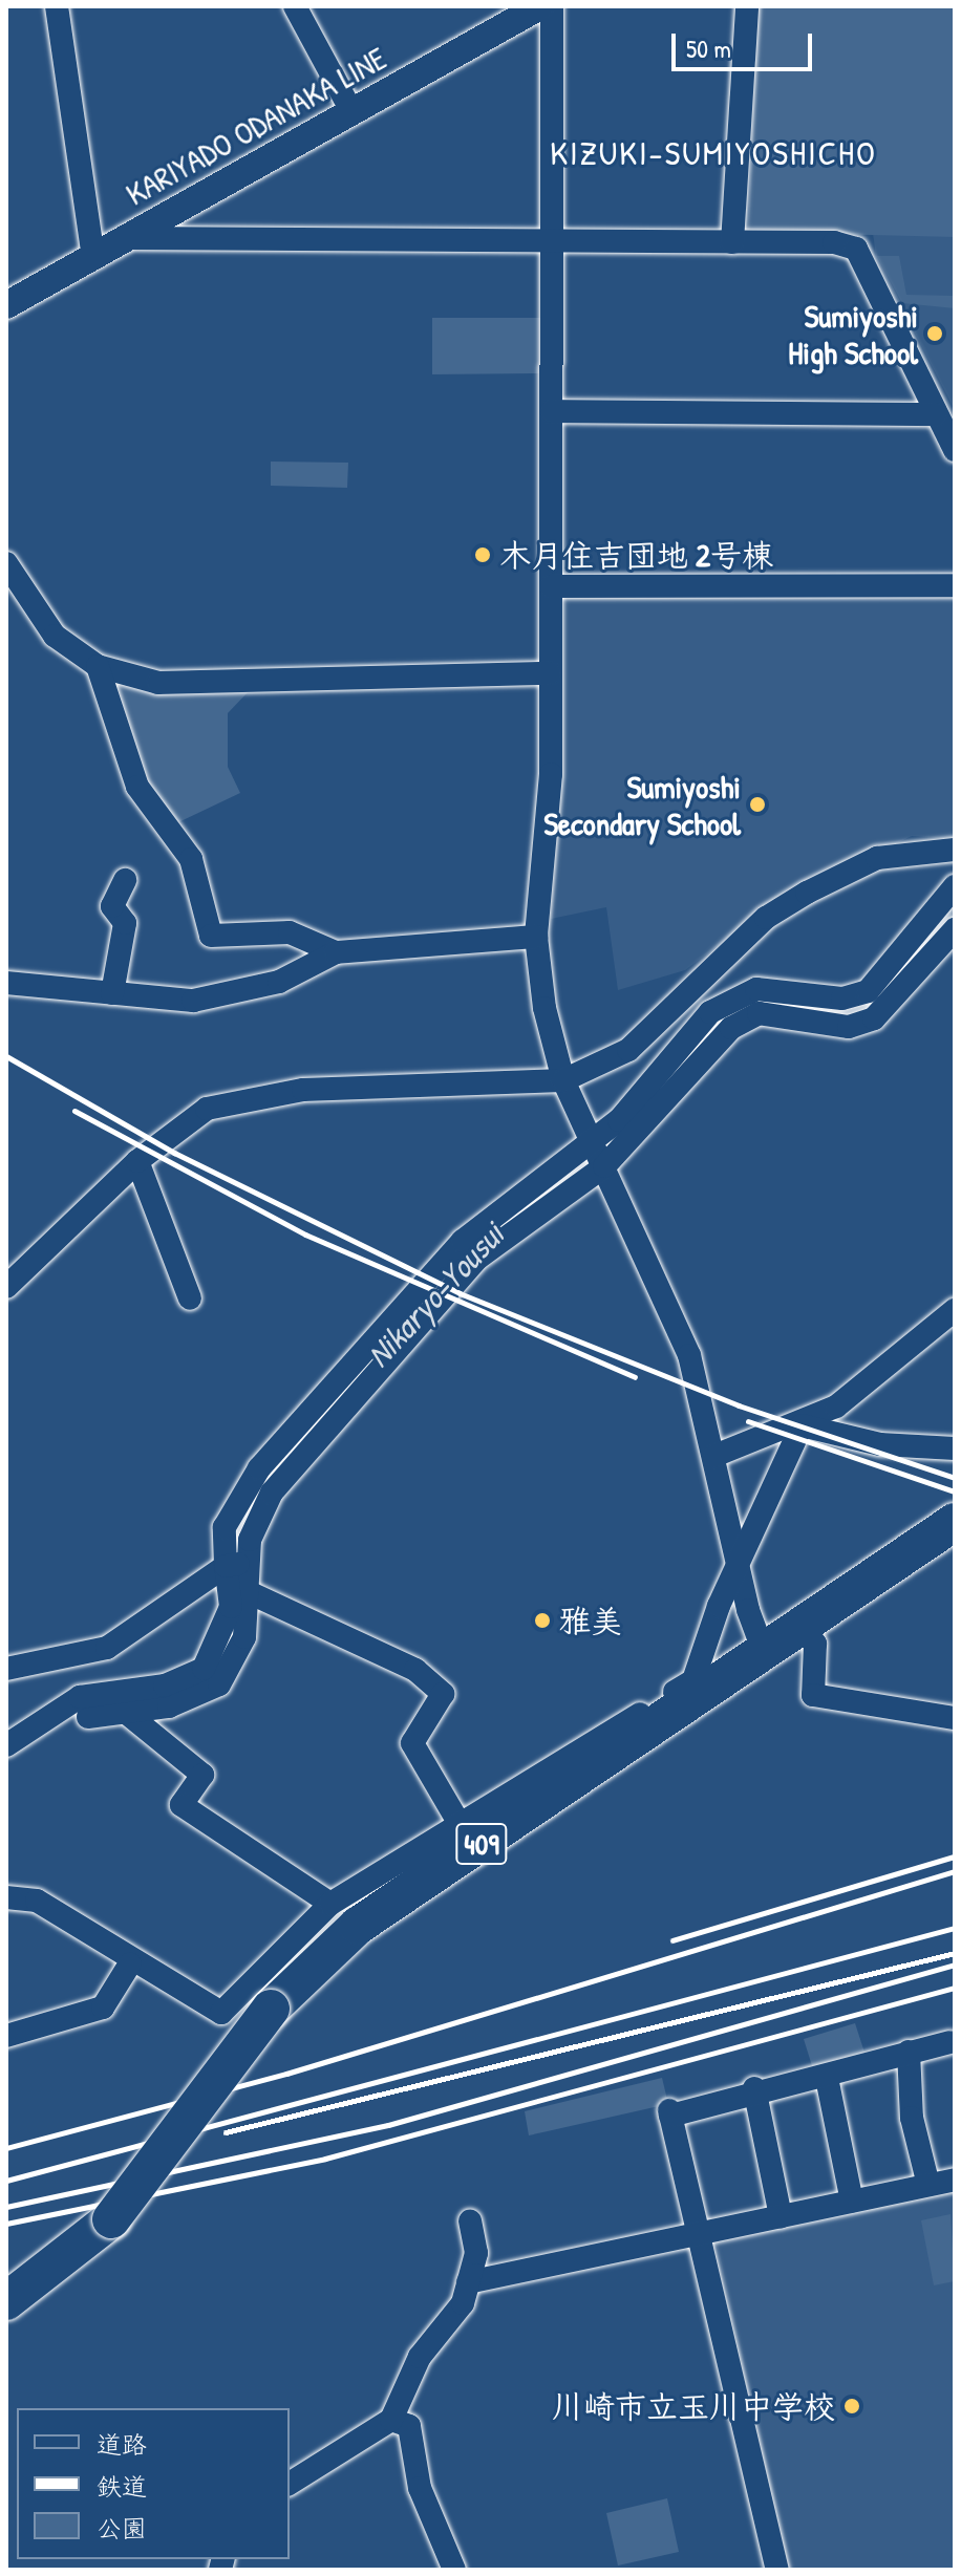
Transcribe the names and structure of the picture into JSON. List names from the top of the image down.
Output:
{
  "streets": {
    "highway": ["409"],
    "street": ["KARIYADO ODANAKA LINE"]
  },
  "districts": ["KIZUKI-SUMIYOSHICHO"],
  "water": ["Nikaryo-Yousui"],
  "places": [
    "Sumiyoshi High School",
    "木月住吉団地 2号棟",
    "Sumiyoshi Secondary School",
    "雅美",
    "川崎市立玉川中学校"
  ],
  "legend": ["道路", "鉄道", "公園"],
  "scale_bar": "50 m"
}
